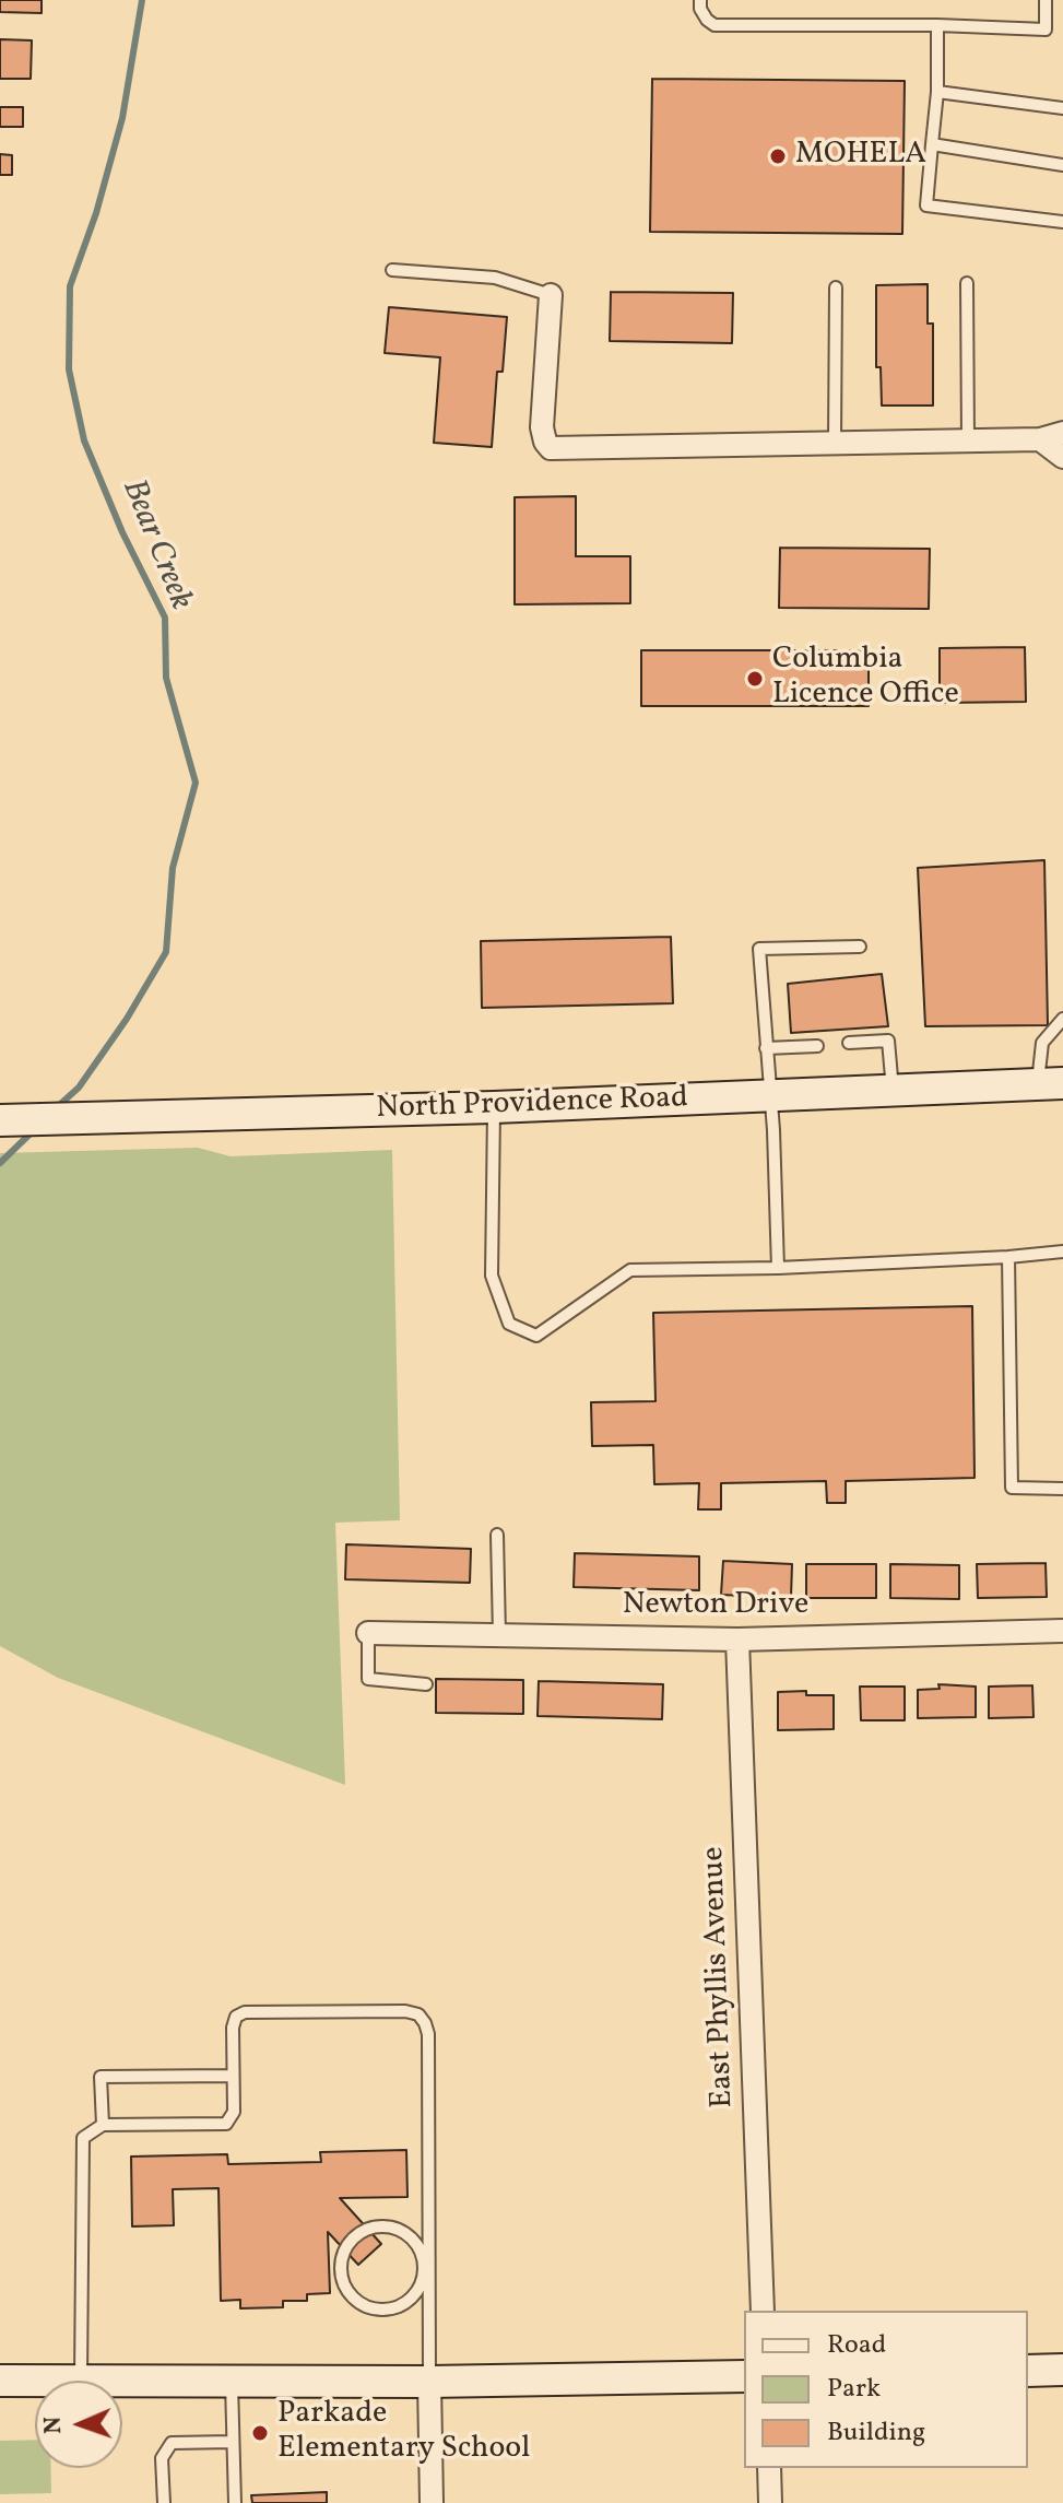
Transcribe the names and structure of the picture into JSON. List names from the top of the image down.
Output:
{
  "streets": {
    "street": ["North Providence Road", "Newton Drive", "East Phyllis Avenue"]
  },
  "crossings": [
    ["Newton Drive", "East Phyllis Avenue"]
  ],
  "water": ["Bear Creek"],
  "places": ["MOHELA", "Columbia Licence Office", "Parkade Elementary School"],
  "legend": ["Road", "Park", "Building"],
  "north": "left"
}
